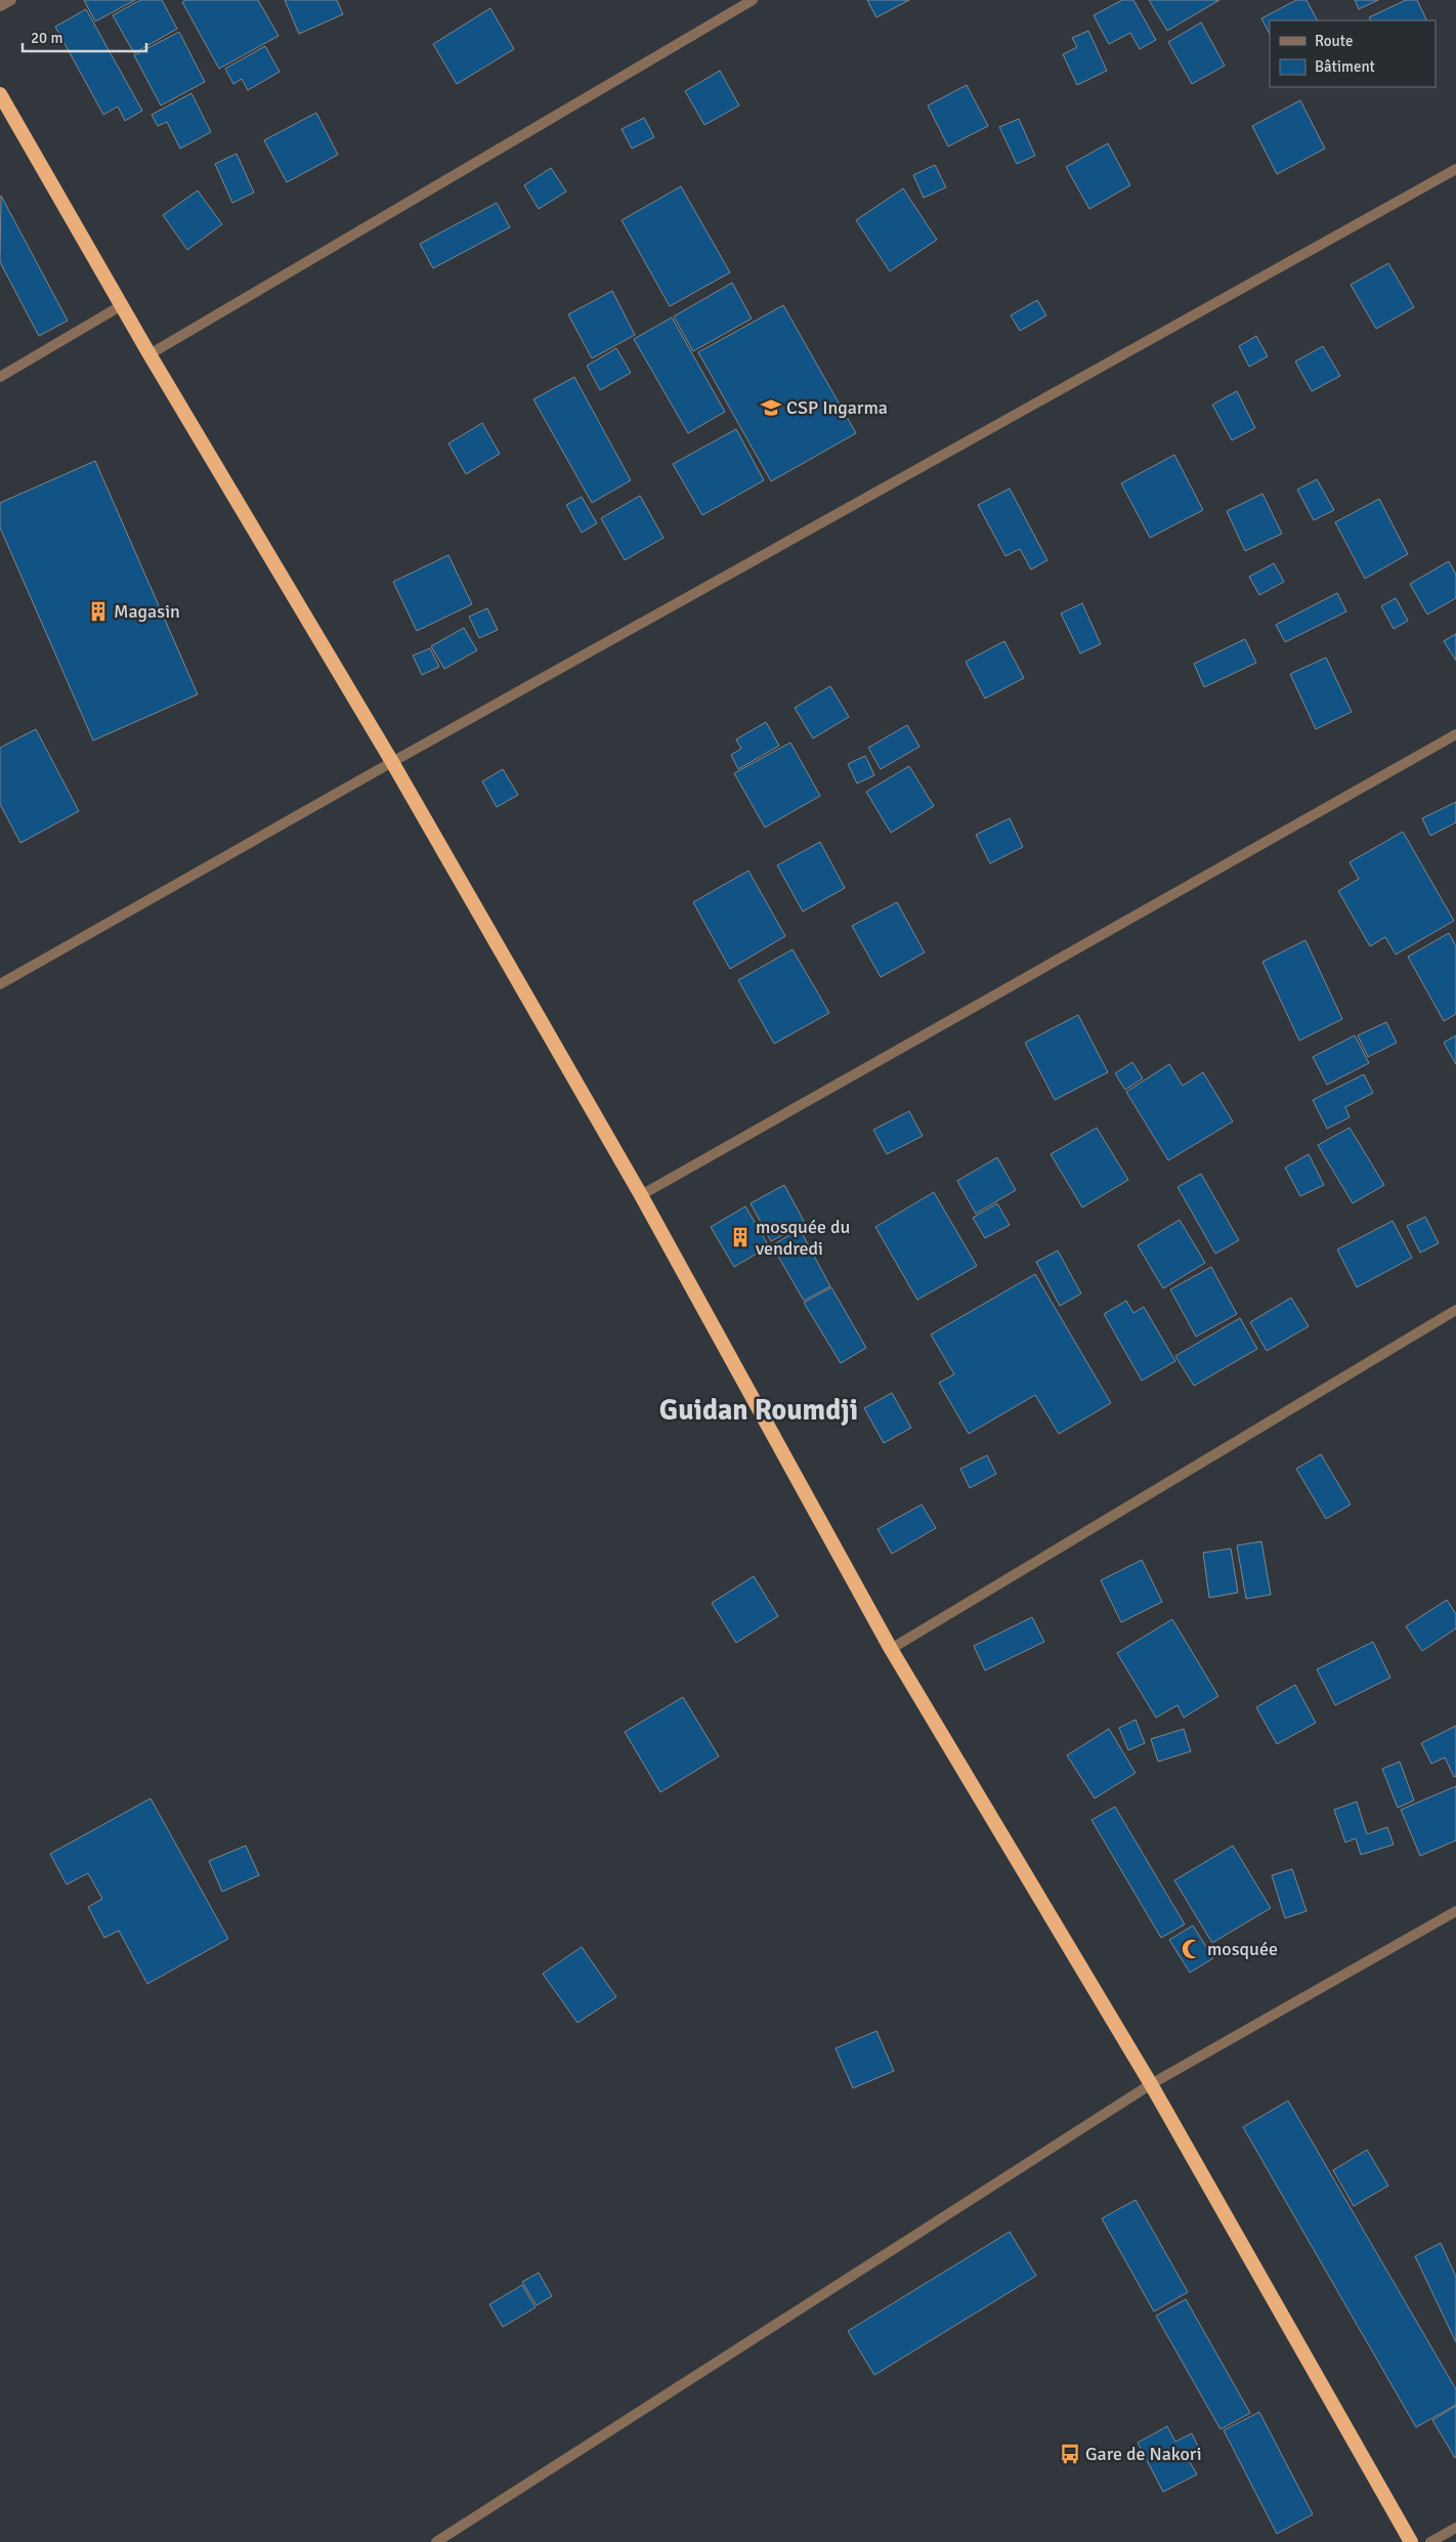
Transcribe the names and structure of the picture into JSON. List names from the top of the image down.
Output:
{
  "districts": ["Guidan Roumdji"],
  "places": {
    "school or university": ["CSP Ingarma"],
    "building": ["Magasin", "mosquée du vendredi"],
    "mosque": ["mosquée"],
    "bus stop": ["Gare de Nakori"]
  },
  "legend": ["Route", "Bâtiment"],
  "scale_bar": "20 m"
}
